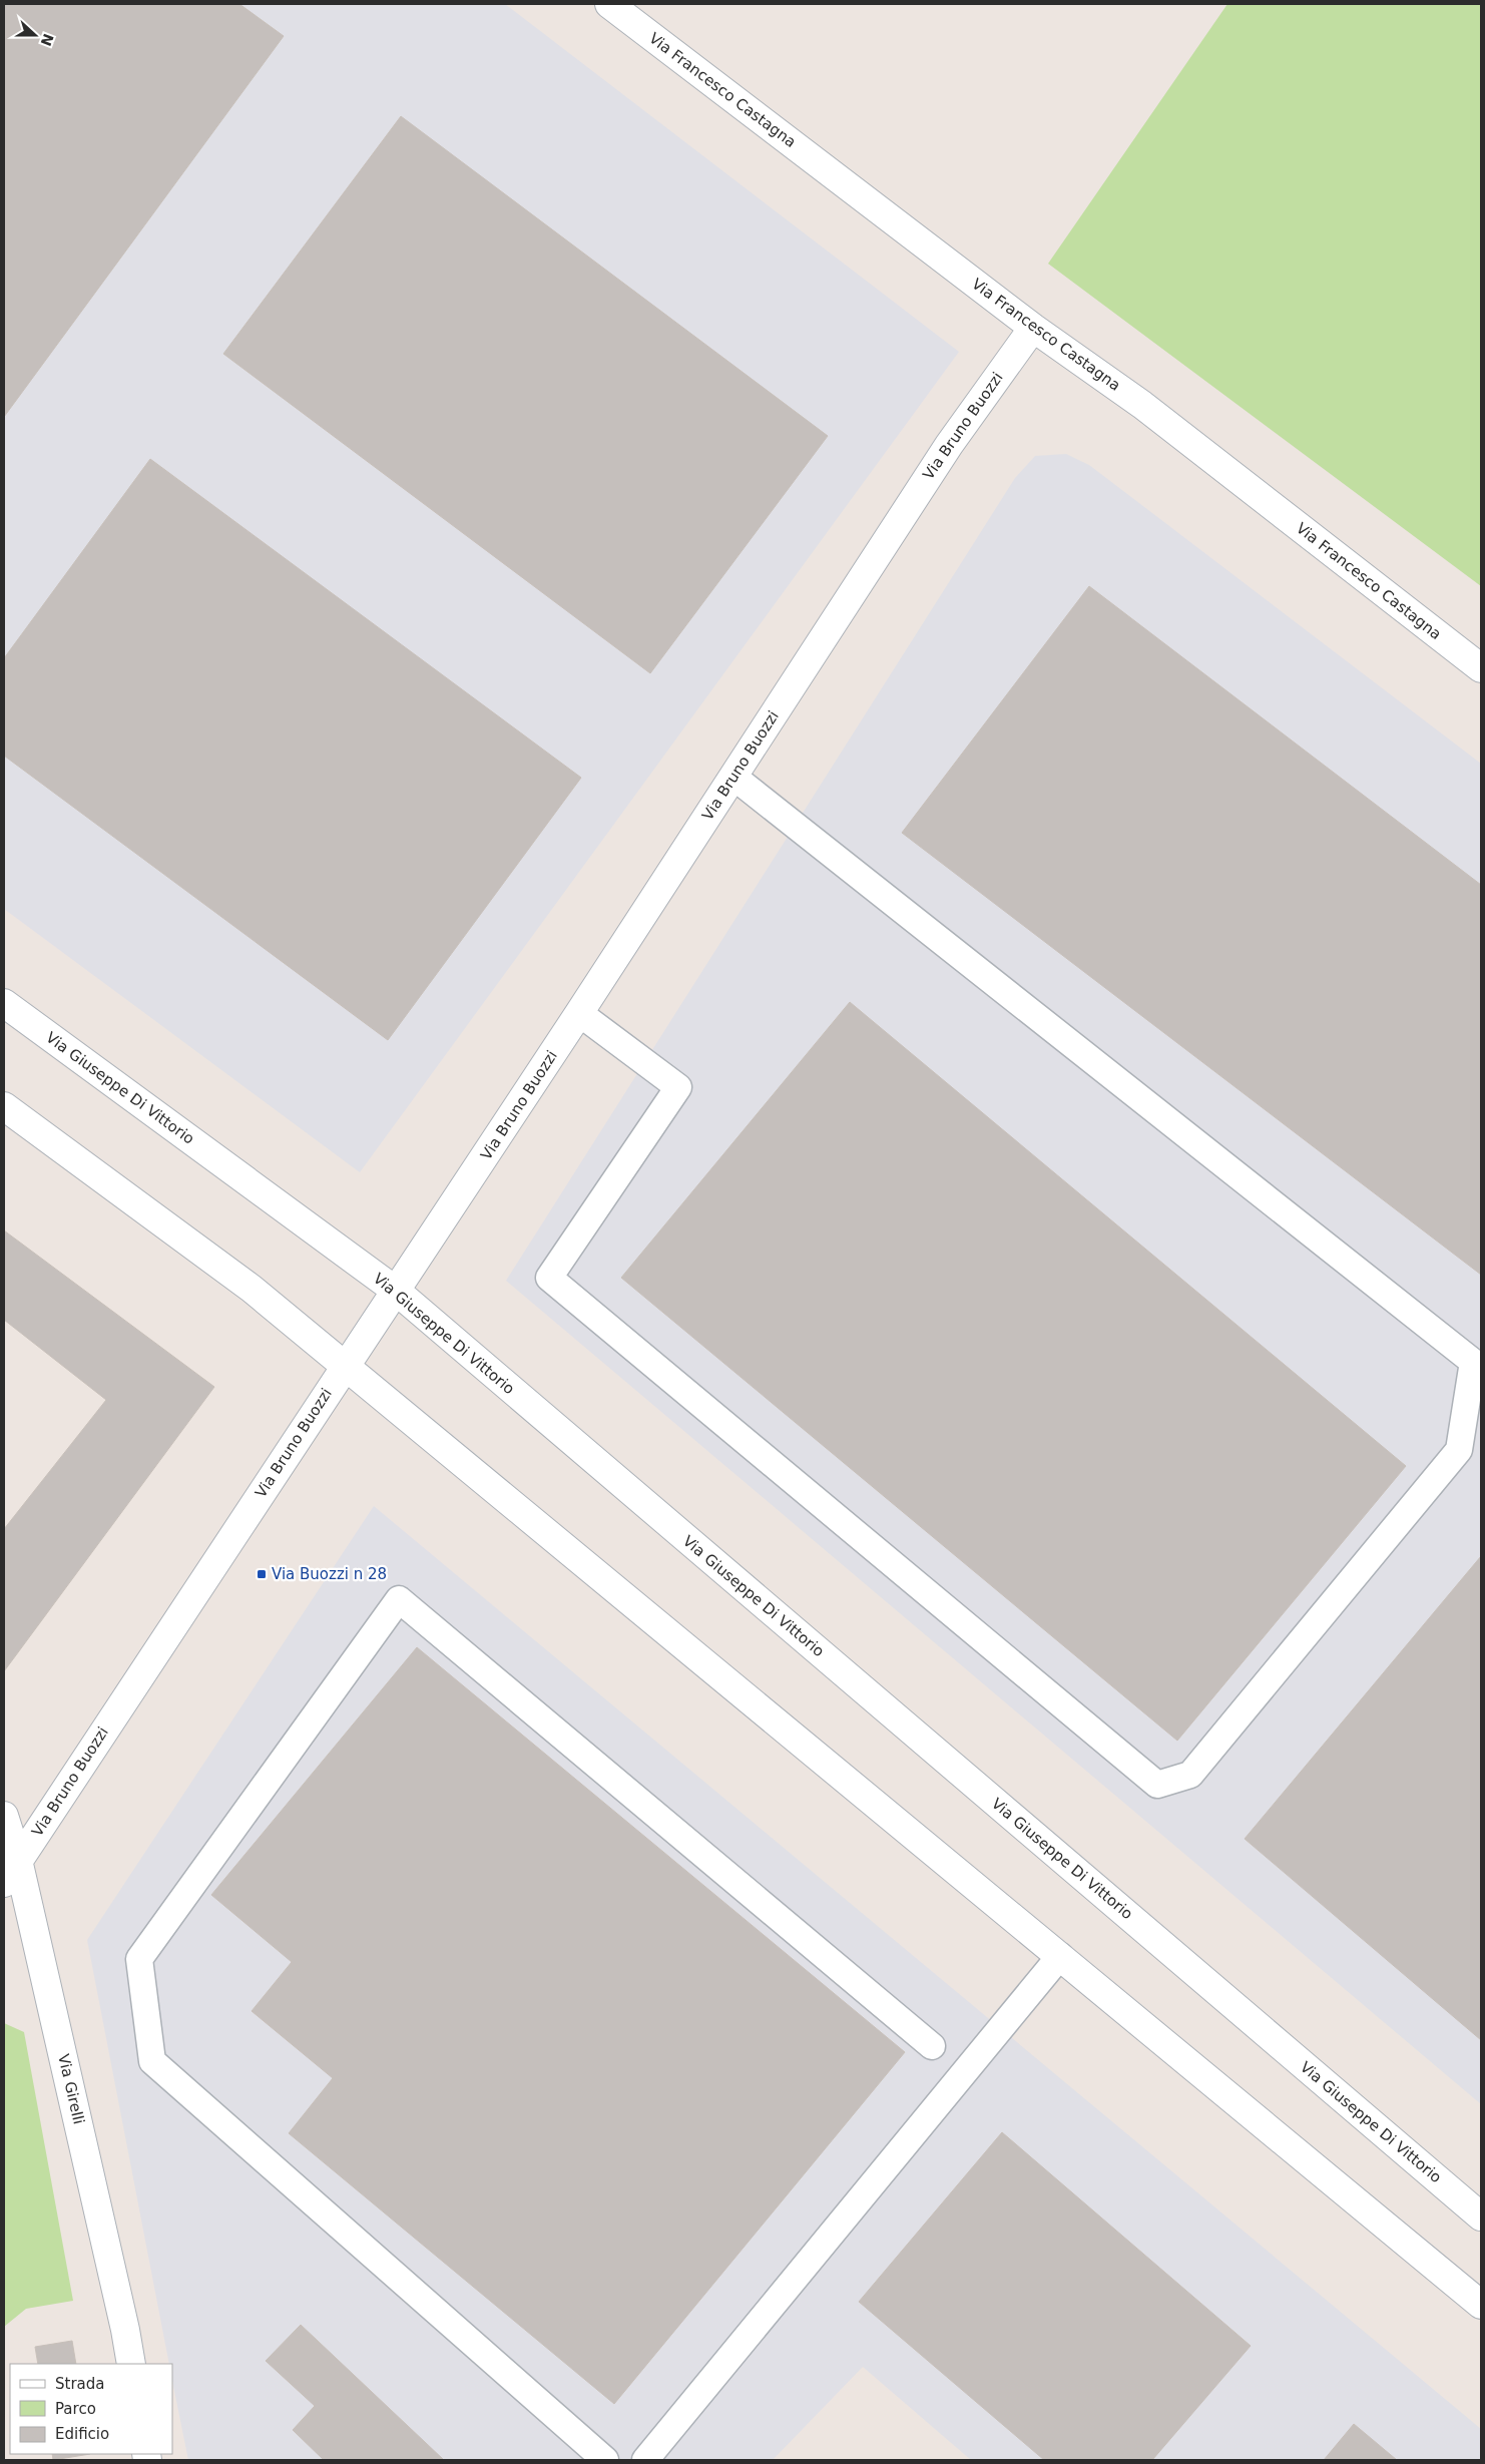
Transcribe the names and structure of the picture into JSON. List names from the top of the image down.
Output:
{
  "streets": {
    "street": [
      "Via Francesco Castagna",
      "Via Bruno Buozzi",
      "Via Giuseppe Di Vittorio",
      "Via Girelli"
    ]
  },
  "crossings": [
    ["Via Francesco Castagna", "Via Bruno Buozzi"],
    ["Via Bruno Buozzi", "Via Giuseppe Di Vittorio"],
    ["Via Bruno Buozzi", "Via Girelli"]
  ],
  "places": {
    "transit": ["Via Buozzi n 28"]
  },
  "legend": ["Strada", "Parco", "Edificio"],
  "north": "right"
}
